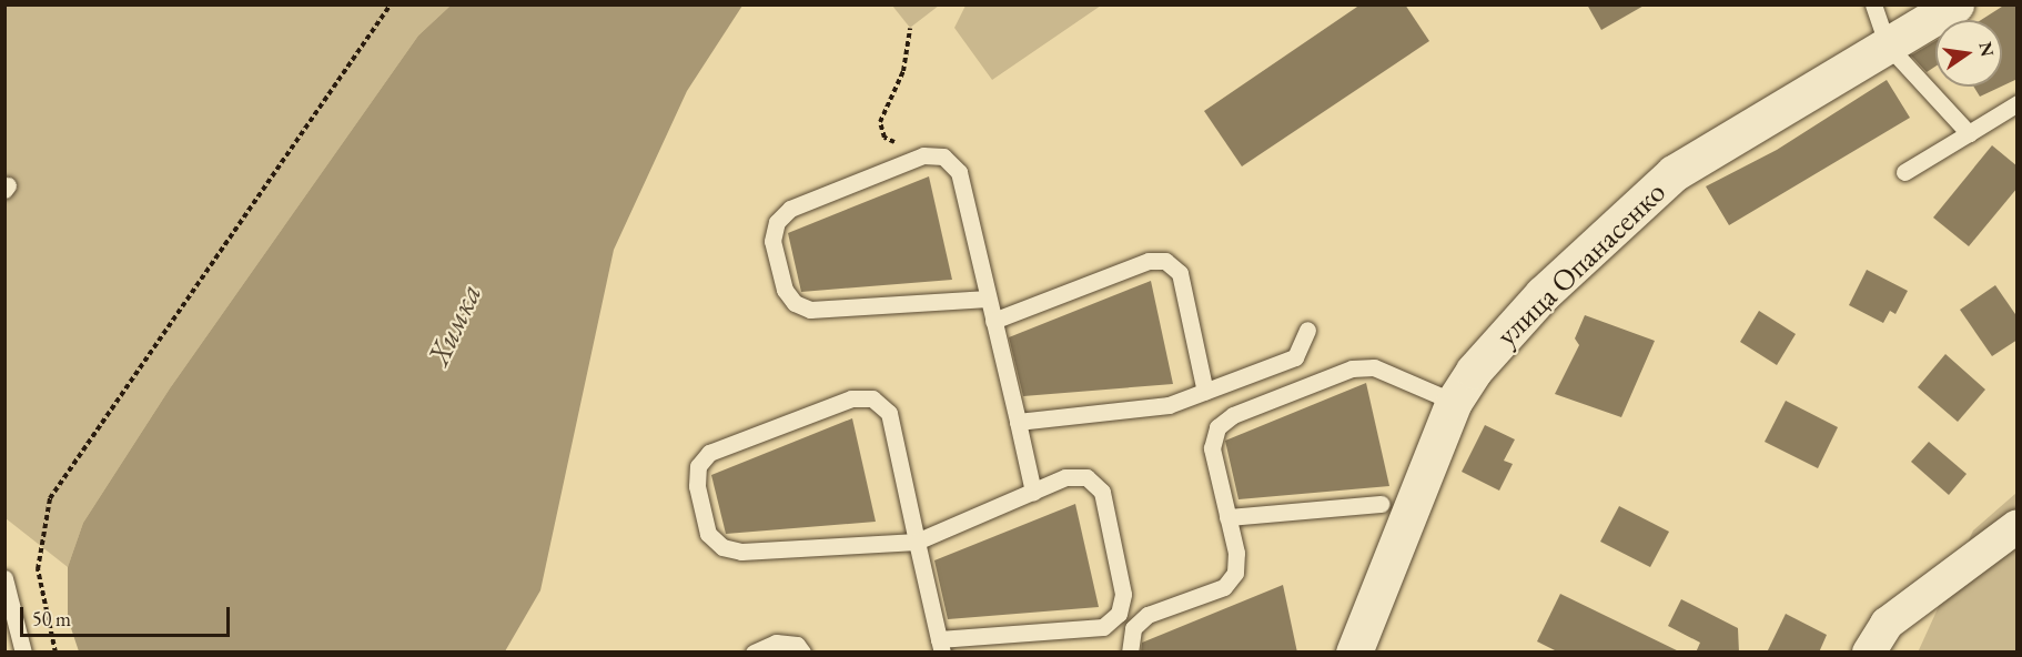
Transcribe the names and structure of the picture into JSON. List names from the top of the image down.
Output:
{
  "streets": {
    "street": ["улица Опанасенко"]
  },
  "water": ["Химка"],
  "scale_bar": "50 m",
  "north": "right"
}
